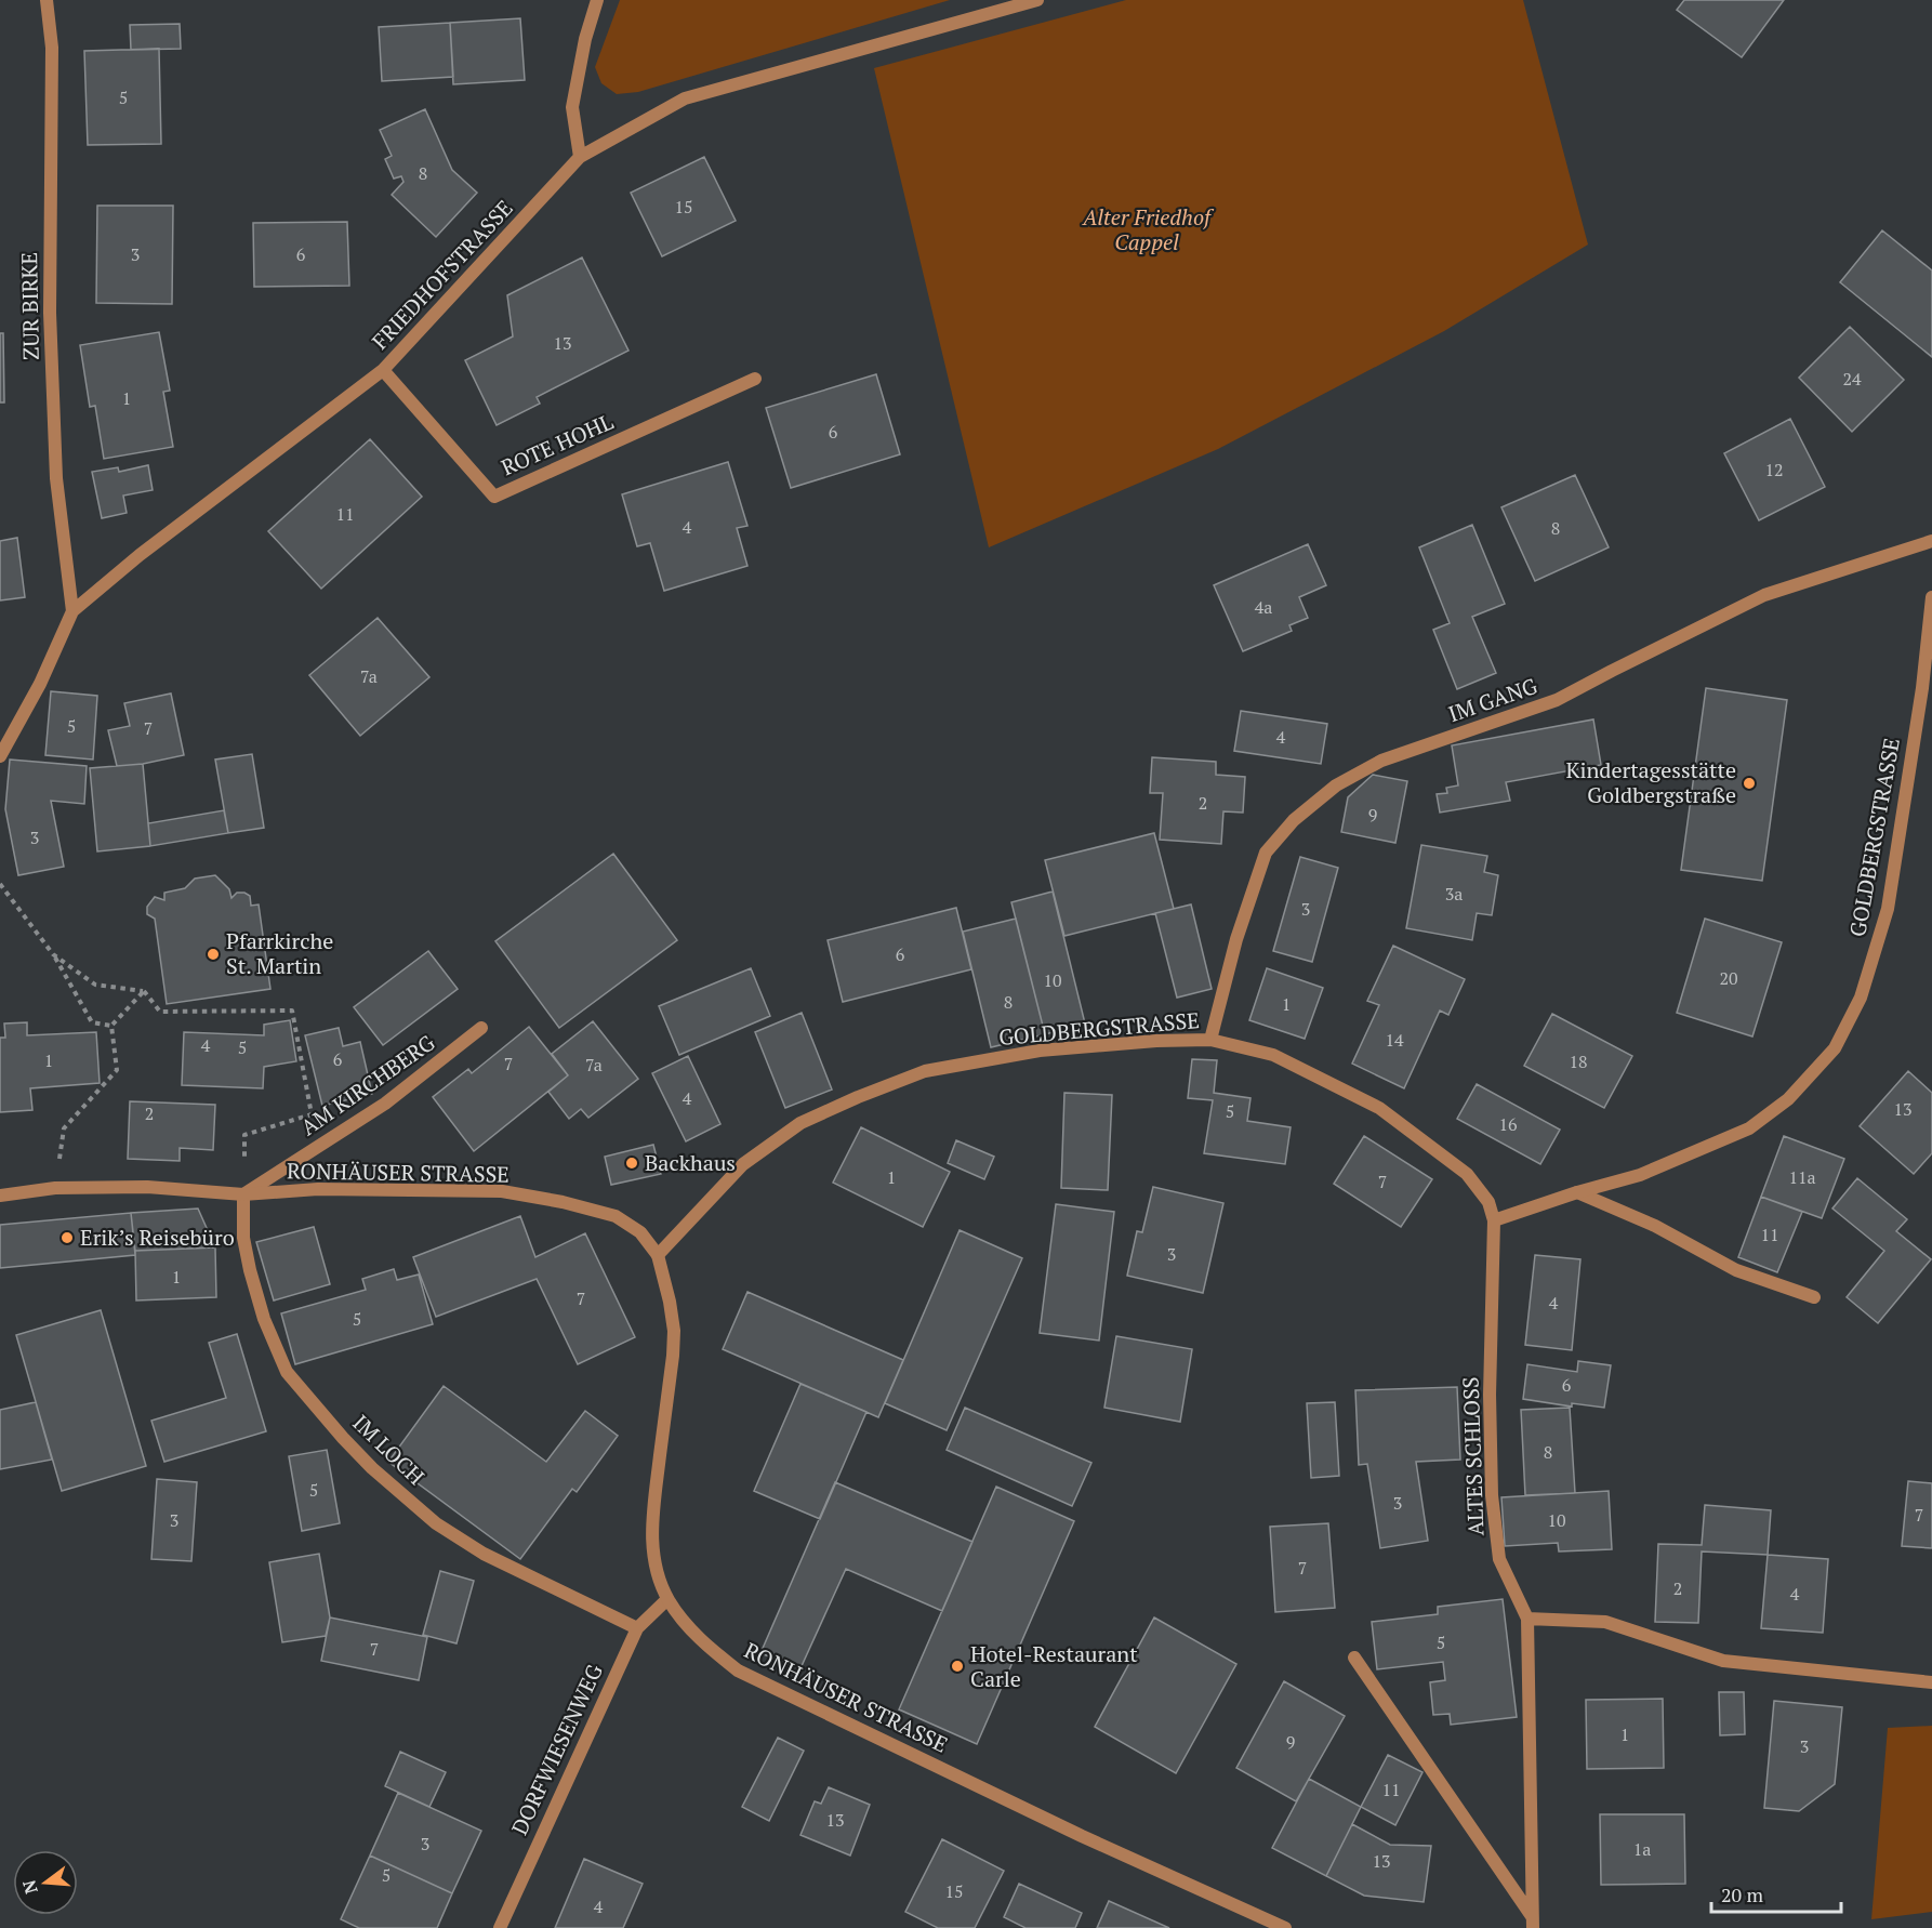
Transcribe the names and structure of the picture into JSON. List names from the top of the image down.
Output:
{
  "streets": {
    "street": [
      "FRIEDHOFSTRASSE",
      "ZUR BIRKE",
      "ROTE HOHL",
      "IM GANG",
      "GOLDBERGSTRASSE",
      "AM KIRCHBERG",
      "RONHÄUSER STRASSE",
      "IM LOCH",
      "ALTES SCHLOSS",
      "DORFWIESENWEG"
    ]
  },
  "crossings": [
    ["FRIEDHOFSTRASSE", "ZUR BIRKE"],
    ["FRIEDHOFSTRASSE", "ROTE HOHL"],
    ["IM GANG", "GOLDBERGSTRASSE"],
    ["GOLDBERGSTRASSE", "RONHÄUSER STRASSE"],
    ["GOLDBERGSTRASSE", "ALTES SCHLOSS"],
    ["AM KIRCHBERG", "RONHÄUSER STRASSE"],
    ["AM KIRCHBERG", "IM LOCH"],
    ["RONHÄUSER STRASSE", "IM LOCH"],
    ["RONHÄUSER STRASSE", "DORFWIESENWEG"],
    ["IM LOCH", "DORFWIESENWEG"]
  ],
  "parks": ["Alter Friedhof Cappel"],
  "places": [
    "Kindertagesstätte Goldbergstraße",
    "Pfarrkirche St. Martin",
    "Backhaus",
    "Erik’s Reisebüro",
    "Hotel-Restaurant Carle"
  ],
  "house_numbers": [
    "5",
    "8",
    "15",
    "3",
    "6",
    "13",
    "24",
    "1",
    "6",
    "12",
    "11",
    "4",
    "8",
    "4a",
    "7a",
    "5",
    "7",
    "4",
    "2",
    "9",
    "3",
    "3a",
    "3",
    "6",
    "20",
    "10",
    "8",
    "1",
    "14",
    "4",
    "5",
    "6",
    "1",
    "18",
    "7",
    "7a",
    "4",
    "13",
    "5",
    "2",
    "16",
    "1",
    "11a",
    "7",
    "11",
    "3",
    "1",
    "7",
    "4",
    "5",
    "6",
    "8",
    "5",
    "3",
    "7",
    "3",
    "10",
    "7",
    "2",
    "4",
    "5",
    "7",
    "1",
    "9",
    "3",
    "11",
    "13",
    "3",
    "1a",
    "13",
    "5",
    "15",
    "4"
  ],
  "scale_bar": "20 m",
  "north": "left"
}
